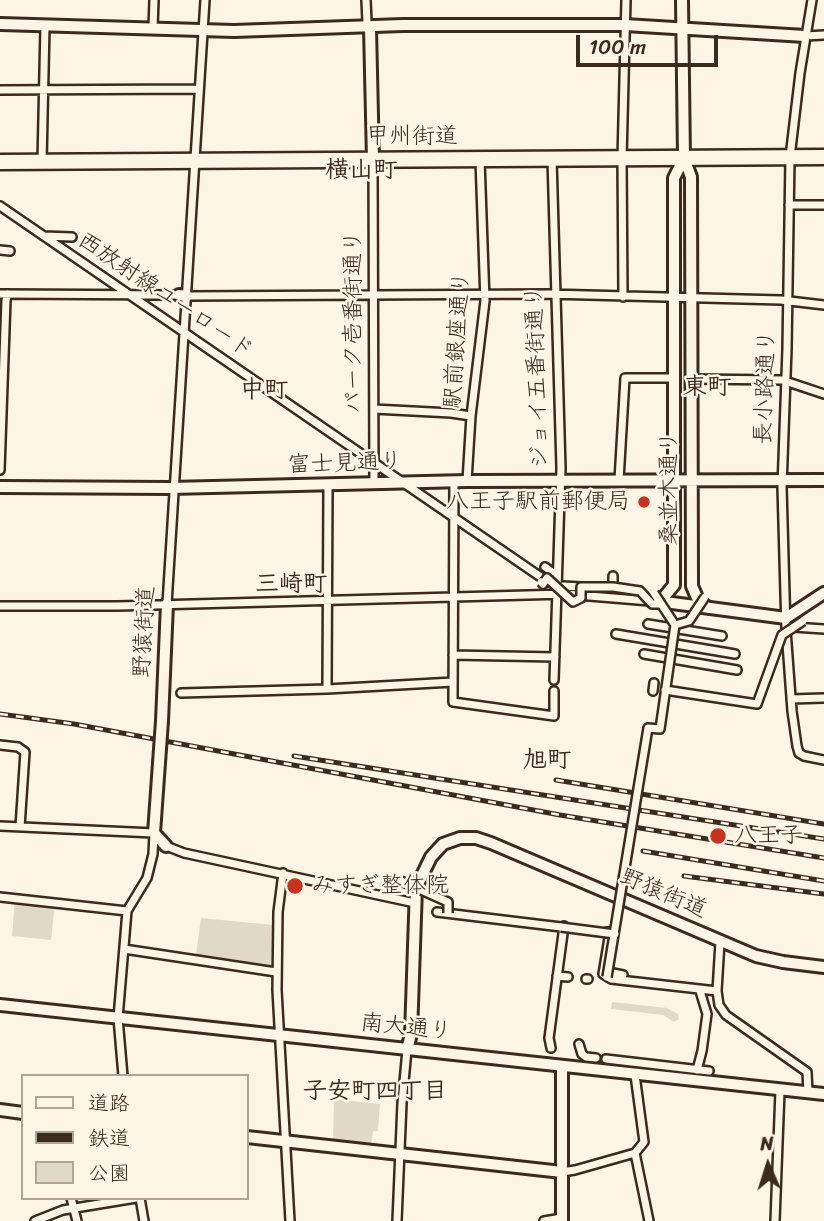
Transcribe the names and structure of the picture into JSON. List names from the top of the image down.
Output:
{
  "streets": {
    "highway": ["甲州街道"],
    "street": [
      "西放射線ユーロード",
      "パーク壱番街通り",
      "駅前銀座通り",
      "ジョイ五番街通り",
      "長小路通り",
      "富士見通り",
      "桑並木通り",
      "野猿街道",
      "南大通り"
    ]
  },
  "crossings": [
    ["甲州街道", "パーク壱番街通り"],
    ["甲州街道", "駅前銀座通り"],
    ["甲州街道", "ジョイ五番街通り"],
    ["甲州街道", "長小路通り"],
    ["甲州街道", "桑並木通り"],
    ["甲州街道", "野猿街道"],
    ["西放射線ユーロード", "パーク壱番街通り"],
    ["西放射線ユーロード", "ジョイ五番街通り"],
    ["西放射線ユーロード", "富士見通り"],
    ["西放射線ユーロード", "野猿街道"],
    ["パーク壱番街通り", "富士見通り"],
    ["駅前銀座通り", "富士見通り"],
    ["ジョイ五番街通り", "富士見通り"],
    ["長小路通り", "富士見通り"],
    ["富士見通り", "桑並木通り"],
    ["富士見通り", "野猿街道"],
    ["野猿街道", "南大通り"]
  ],
  "districts": [
    "横山町",
    "東町",
    "中町",
    "三崎町",
    "旭町",
    "子安町四丁目"
  ],
  "places": ["八王子駅前郵便局", "八王子", "みすぎ整体院"],
  "legend": ["道路", "鉄道", "公園"],
  "scale_bar": "100 m",
  "north": "top"
}
